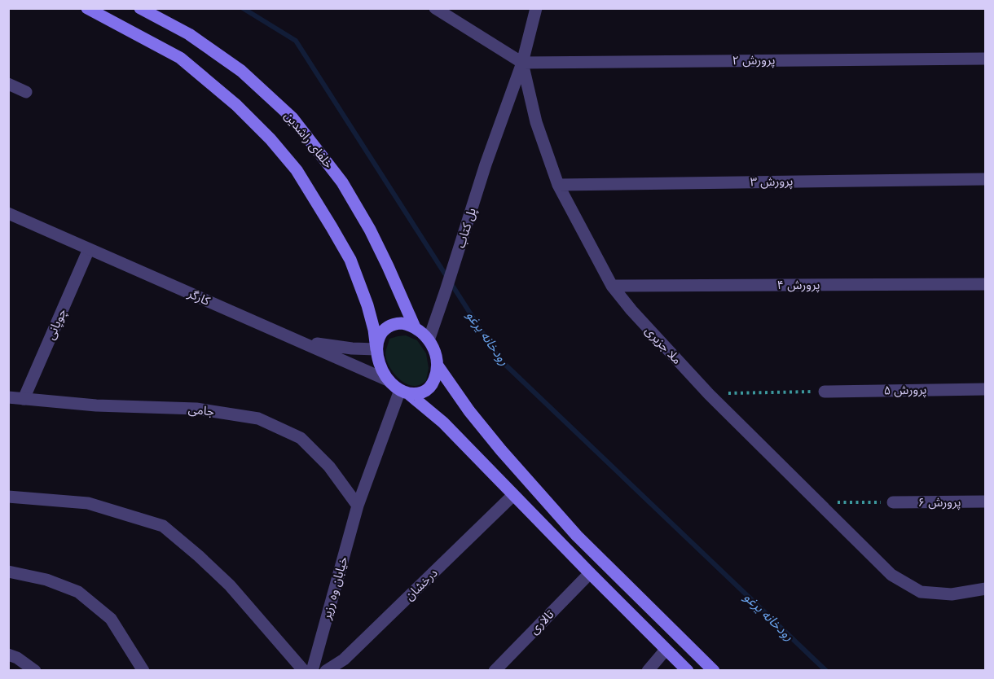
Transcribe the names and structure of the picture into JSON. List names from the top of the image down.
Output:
{
  "streets": {
    "main road": ["خلفای راشدین"],
    "street": [
      "پرورش ۲",
      "پرورش ۳",
      "پل کتاب",
      "پرورش ۴",
      "کارگر",
      "چوپانی",
      "ملا جزیری",
      "پرورش ۵",
      "جامی",
      "پرورش ۶",
      "درخشان",
      "خیابان وه رزیر",
      "تالاری"
    ]
  },
  "crossings": [
    ["پرورش ۲", "پل کتاب"],
    ["پرورش ۲", "ملا جزیری"],
    ["خلفای راشدین", "پل کتاب"],
    ["خلفای راشدین", "کارگر"],
    ["خلفای راشدین", "خیابان وه رزیر"],
    ["پرورش ۳", "ملا جزیری"],
    ["پل کتاب", "کارگر"],
    ["پل کتاب", "ملا جزیری"],
    ["پل کتاب", "خیابان وه رزیر"],
    ["پرورش ۴", "ملا جزیری"],
    ["کارگر", "چوپانی"],
    ["کارگر", "خیابان وه رزیر"],
    ["چوپانی", "جامی"],
    ["جامی", "خیابان وه رزیر"]
  ],
  "water": ["رودخانه یرغو"]
}
